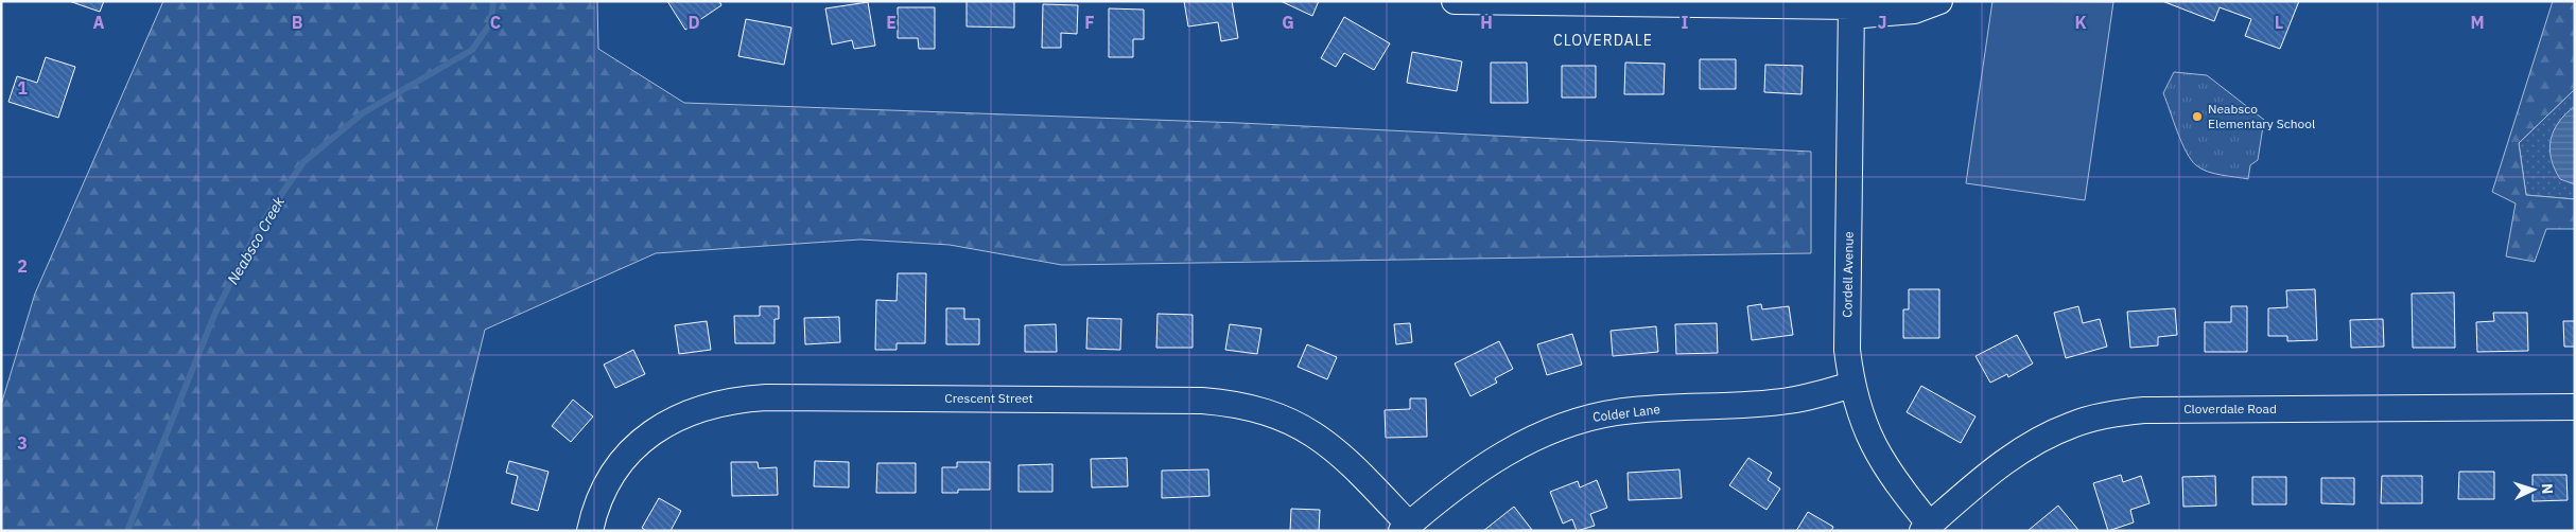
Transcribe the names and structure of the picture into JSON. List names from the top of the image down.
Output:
{
  "streets": {
    "street": [
      "Cordell Avenue",
      "Crescent Street",
      "Cloverdale Road",
      "Colder Lane"
    ]
  },
  "crossings": [
    ["Cordell Avenue", "Cloverdale Road"],
    ["Cordell Avenue", "Colder Lane"],
    ["Crescent Street", "Colder Lane"]
  ],
  "districts": ["CLOVERDALE"],
  "water": ["Neabsco Creek"],
  "places": ["Neabsco Elementary School"],
  "north": "right",
  "grid": {
    "columns": [
      "A",
      "B",
      "C",
      "D",
      "E",
      "F",
      "G",
      "H",
      "I",
      "J",
      "K",
      "L",
      "M"
    ],
    "rows": ["1", "2", "3"]
  }
}
